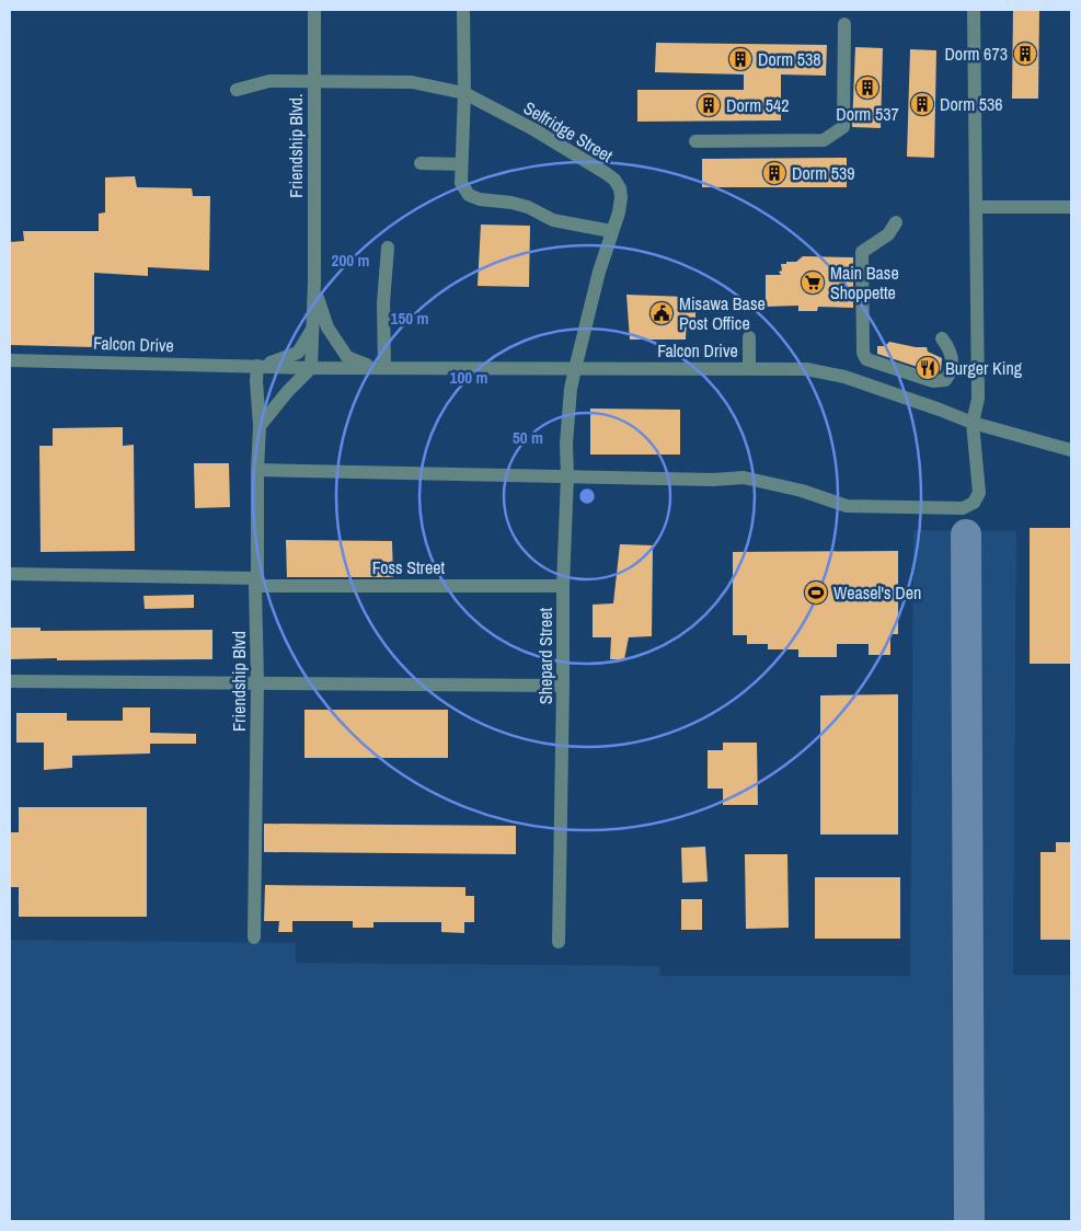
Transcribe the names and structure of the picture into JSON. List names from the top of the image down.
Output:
{
  "streets": {
    "street": [
      "Selfridge Street",
      "Friendship Blvd.",
      "Falcon Drive",
      "Foss Street",
      "Shepard Street",
      "Friendship Blvd"
    ]
  },
  "crossings": [
    ["Selfridge Street", "Friendship Blvd."],
    ["Selfridge Street", "Falcon Drive"],
    ["Selfridge Street", "Shepard Street"],
    ["Friendship Blvd.", "Falcon Drive"],
    ["Falcon Drive", "Shepard Street"],
    ["Falcon Drive", "Friendship Blvd"],
    ["Foss Street", "Shepard Street"],
    ["Foss Street", "Friendship Blvd"]
  ],
  "places": {
    "building": [
      "Dorm 673",
      "Dorm 538",
      "Dorm 537",
      "Dorm 536",
      "Dorm 542",
      "Dorm 539"
    ],
    "supermarket": ["Main Base Shoppette"],
    "public building": ["Misawa Base Post Office"],
    "restaurant": ["Burger King"],
    "sports": ["Weasel's Den"]
  },
  "rings": [
    "200 m",
    "150 m",
    "100 m",
    "50 m"
  ]
}
